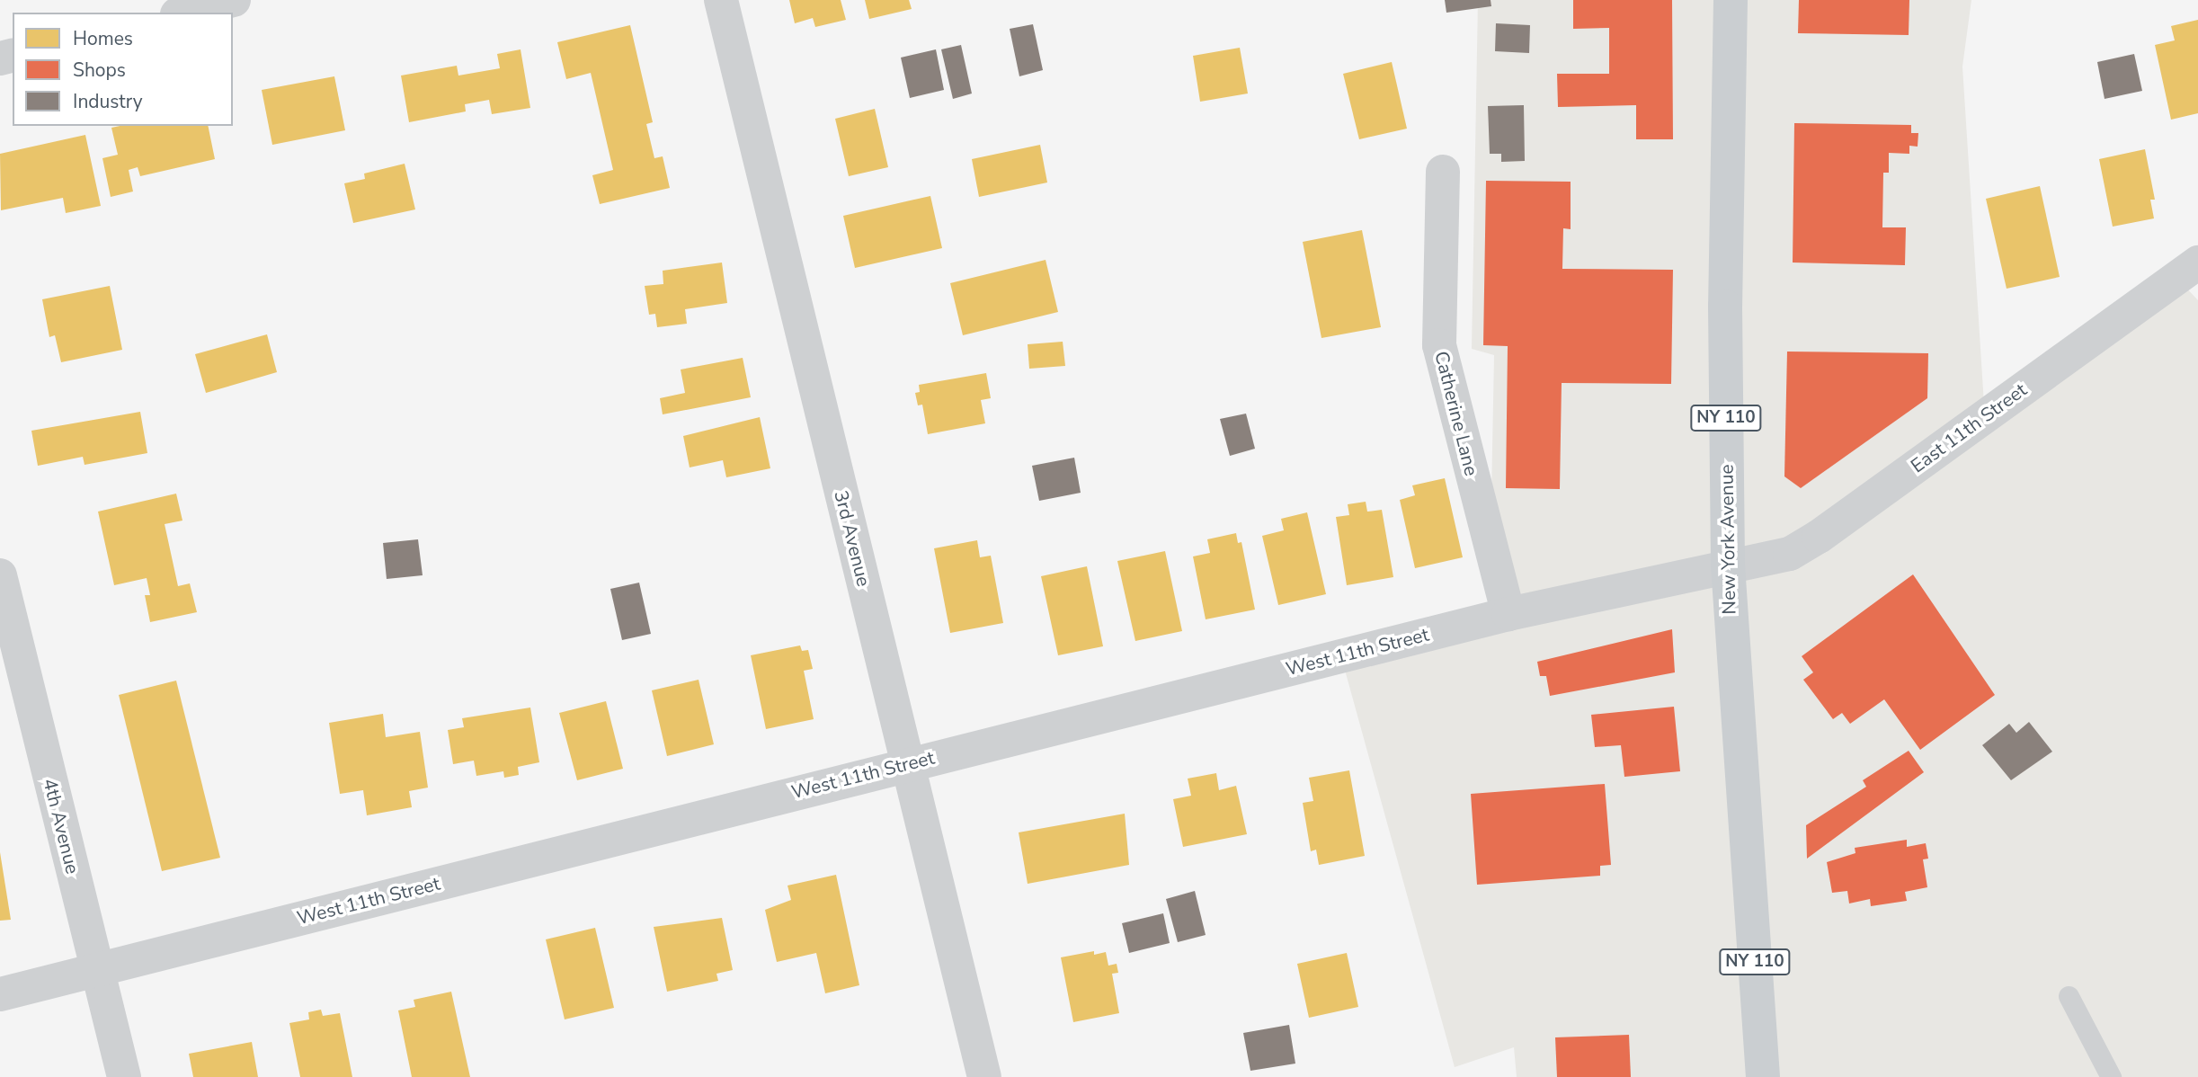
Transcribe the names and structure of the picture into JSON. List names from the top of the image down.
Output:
{
  "streets": {
    "main road": ["NY 110", "New York Avenue"],
    "street": [
      "Catherine Lane",
      "East 11th Street",
      "3rd Avenue",
      "West 11th Street",
      "4th Avenue"
    ]
  },
  "crossings": [
    ["Catherine Lane", "West 11th Street"],
    ["East 11th Street", "New York Avenue"],
    ["East 11th Street", "West 11th Street"],
    ["3rd Avenue", "West 11th Street"],
    ["New York Avenue", "West 11th Street"],
    ["West 11th Street", "4th Avenue"]
  ],
  "legend": ["Homes", "Shops", "Industry"]
}
